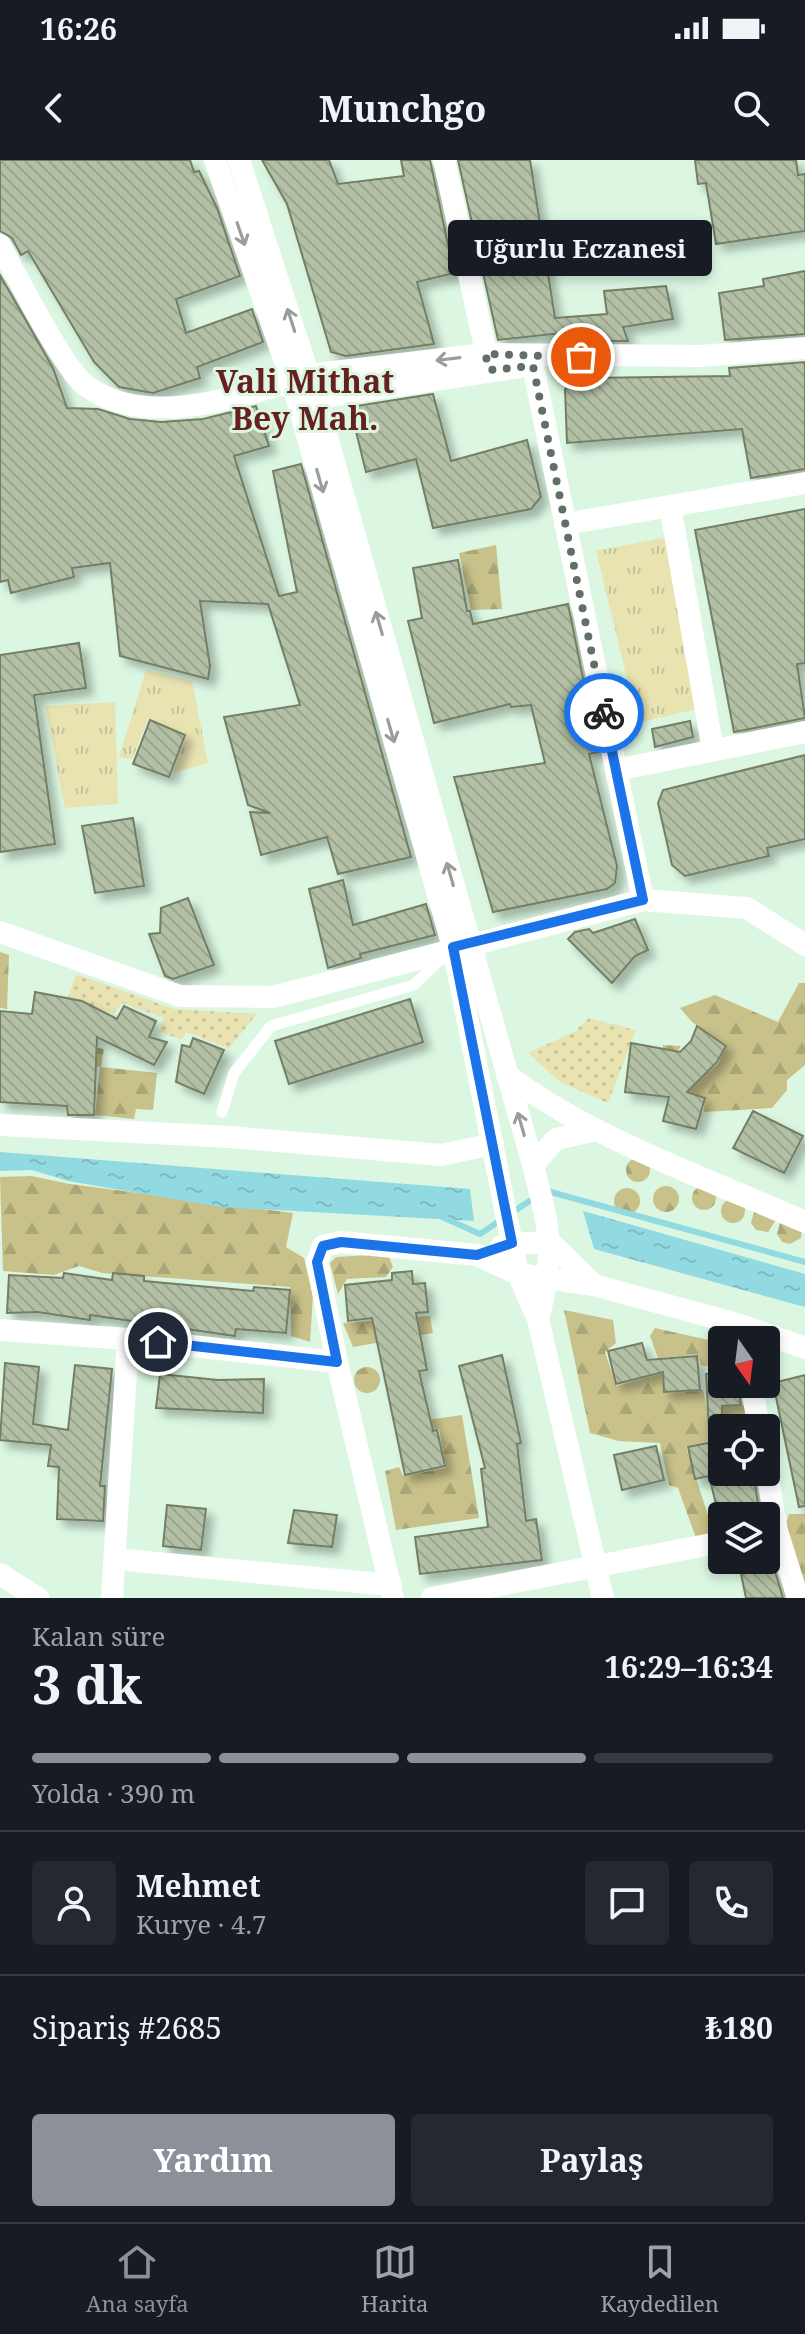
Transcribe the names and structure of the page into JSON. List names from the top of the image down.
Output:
{
  "districts": ["Vali Mithat Bey Mah."],
  "places": ["Uğurlu Eczanesi"],
  "north": "bottom",
  "page": {
    "status": "16:26",
    "header": "Munchgo",
    "bubble": "Uğurlu Eczanesi",
    "heading": ["3 dk", "Kalan süre", "16:29–16:34"],
    "panel": [
      "Mehmet",
      "Kurye · 4.7",
      "Sipariş #2685",
      "₺180"
    ],
    "bar": "Yolda · 390 m",
    "buttons": ["Yardım", "Paylaş"],
    "tabs": ["Ana sayfa", "Harita", "Kaydedilen"]
  }
}
